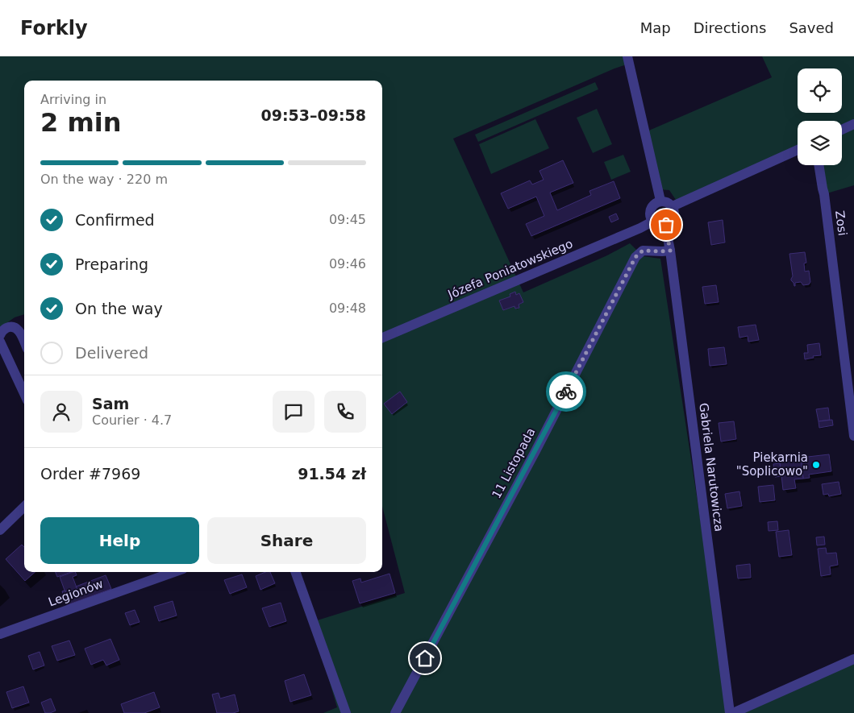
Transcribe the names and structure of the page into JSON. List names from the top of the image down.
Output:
{
  "streets": {
    "street": [
      "Zosi",
      "Józefa Poniatowskiego",
      "11 Listopada",
      "Gabriela Narutowicza",
      "Legionów"
    ]
  },
  "crossings": [
    ["Józefa Poniatowskiego", "Gabriela Narutowicza"],
    ["11 Listopada", "Gabriela Narutowicza"]
  ],
  "places": ["Piekarnia \"Soplicowo\""],
  "page": {
    "header": "Forkly",
    "nav": ["Map", "Directions", "Saved"],
    "heading": ["2 min", "Arriving in", "09:53–09:58"],
    "panel": [
      "Sam",
      "Courier · 4.7",
      "Order #7969",
      "91.54 zł"
    ],
    "bar": "On the way · 220 m",
    "list": [
      ["Confirmed", "09:45"],
      ["Preparing", "09:46"],
      ["On the way", "09:48"],
      "Delivered"
    ],
    "buttons": ["Help", "Share"]
  }
}
